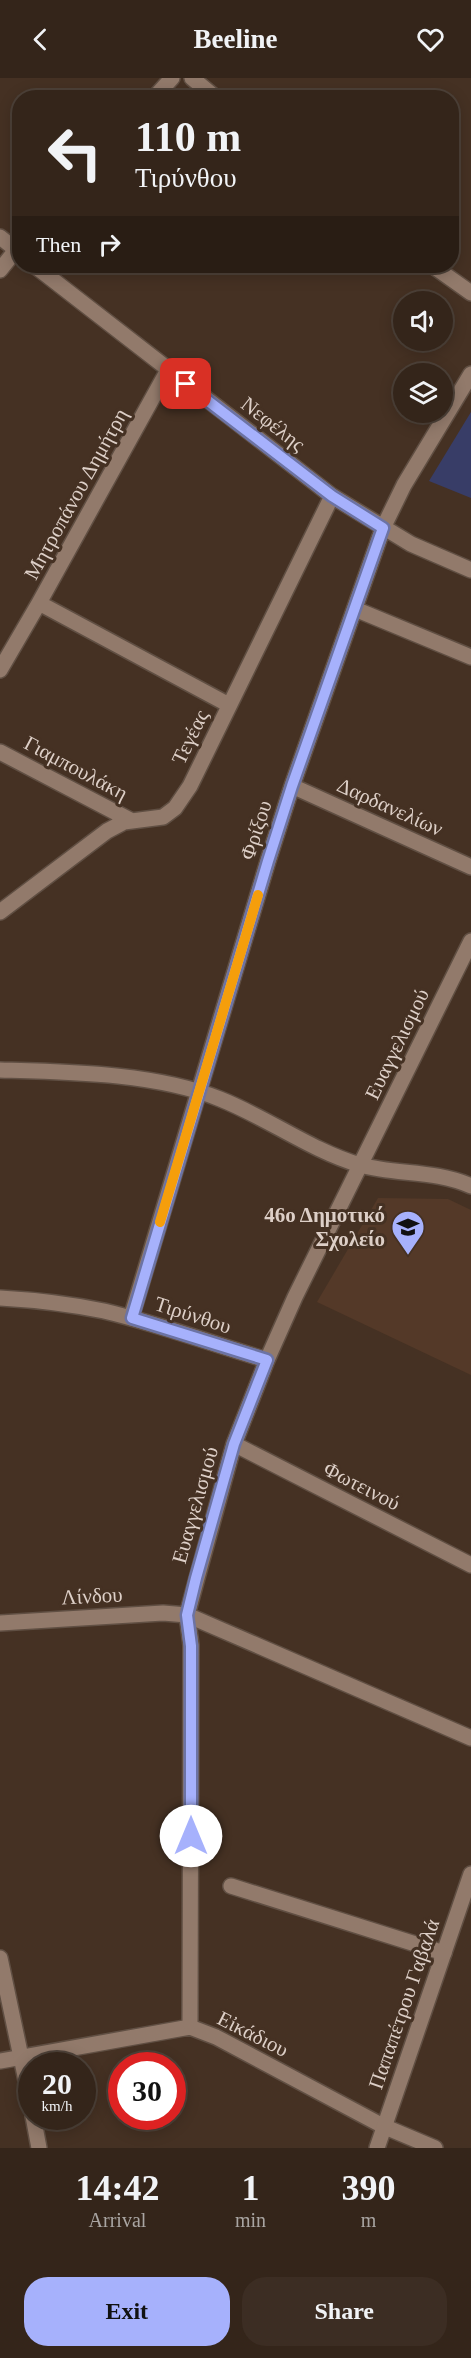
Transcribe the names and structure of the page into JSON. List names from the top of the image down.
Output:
{
  "streets": {
    "street": [
      "Νεφέλης",
      "Μητροπάνου Δημήτρη",
      "Τεγέας",
      "Γιαμπουλάκη",
      "Δαρδανελίων",
      "Φρίξου",
      "Ευαγγελισμού",
      "Τιρύνθου",
      "Φωτεινού",
      "Λίνδου",
      "Παπαπέτρου Γαβαλά",
      "Εἰκάδιου"
    ]
  },
  "crossings": [
    ["Νεφέλης", "Μητροπάνου Δημήτρη"],
    ["Νεφέλης", "Τεγέας"],
    ["Νεφέλης", "Φρίξου"],
    ["Τεγέας", "Γιαμπουλάκη"],
    ["Δαρδανελίων", "Φρίξου"],
    ["Φρίξου", "Τιρύνθου"],
    ["Ευαγγελισμού", "Τιρύνθου"],
    ["Ευαγγελισμού", "Φωτεινού"],
    ["Ευαγγελισμού", "Λίνδου"],
    ["Ευαγγελισμού", "Εἰκάδιου"],
    ["Παπαπέτρου Γαβαλά", "Εἰκάδιου"]
  ],
  "places": {
    "school or university": ["46ο Δημοτικό Σχολείο"]
  },
  "page": {
    "header": "Beeline",
    "turn": ["110 m", "Τιρύνθου"],
    "then": "Then",
    "speed": "20 km/h",
    "limit": "30",
    "eta": [
      "14:42",
      "Arrival",
      "1",
      "min",
      "390",
      "m"
    ],
    "buttons": ["Exit", "Share"]
  }
}
